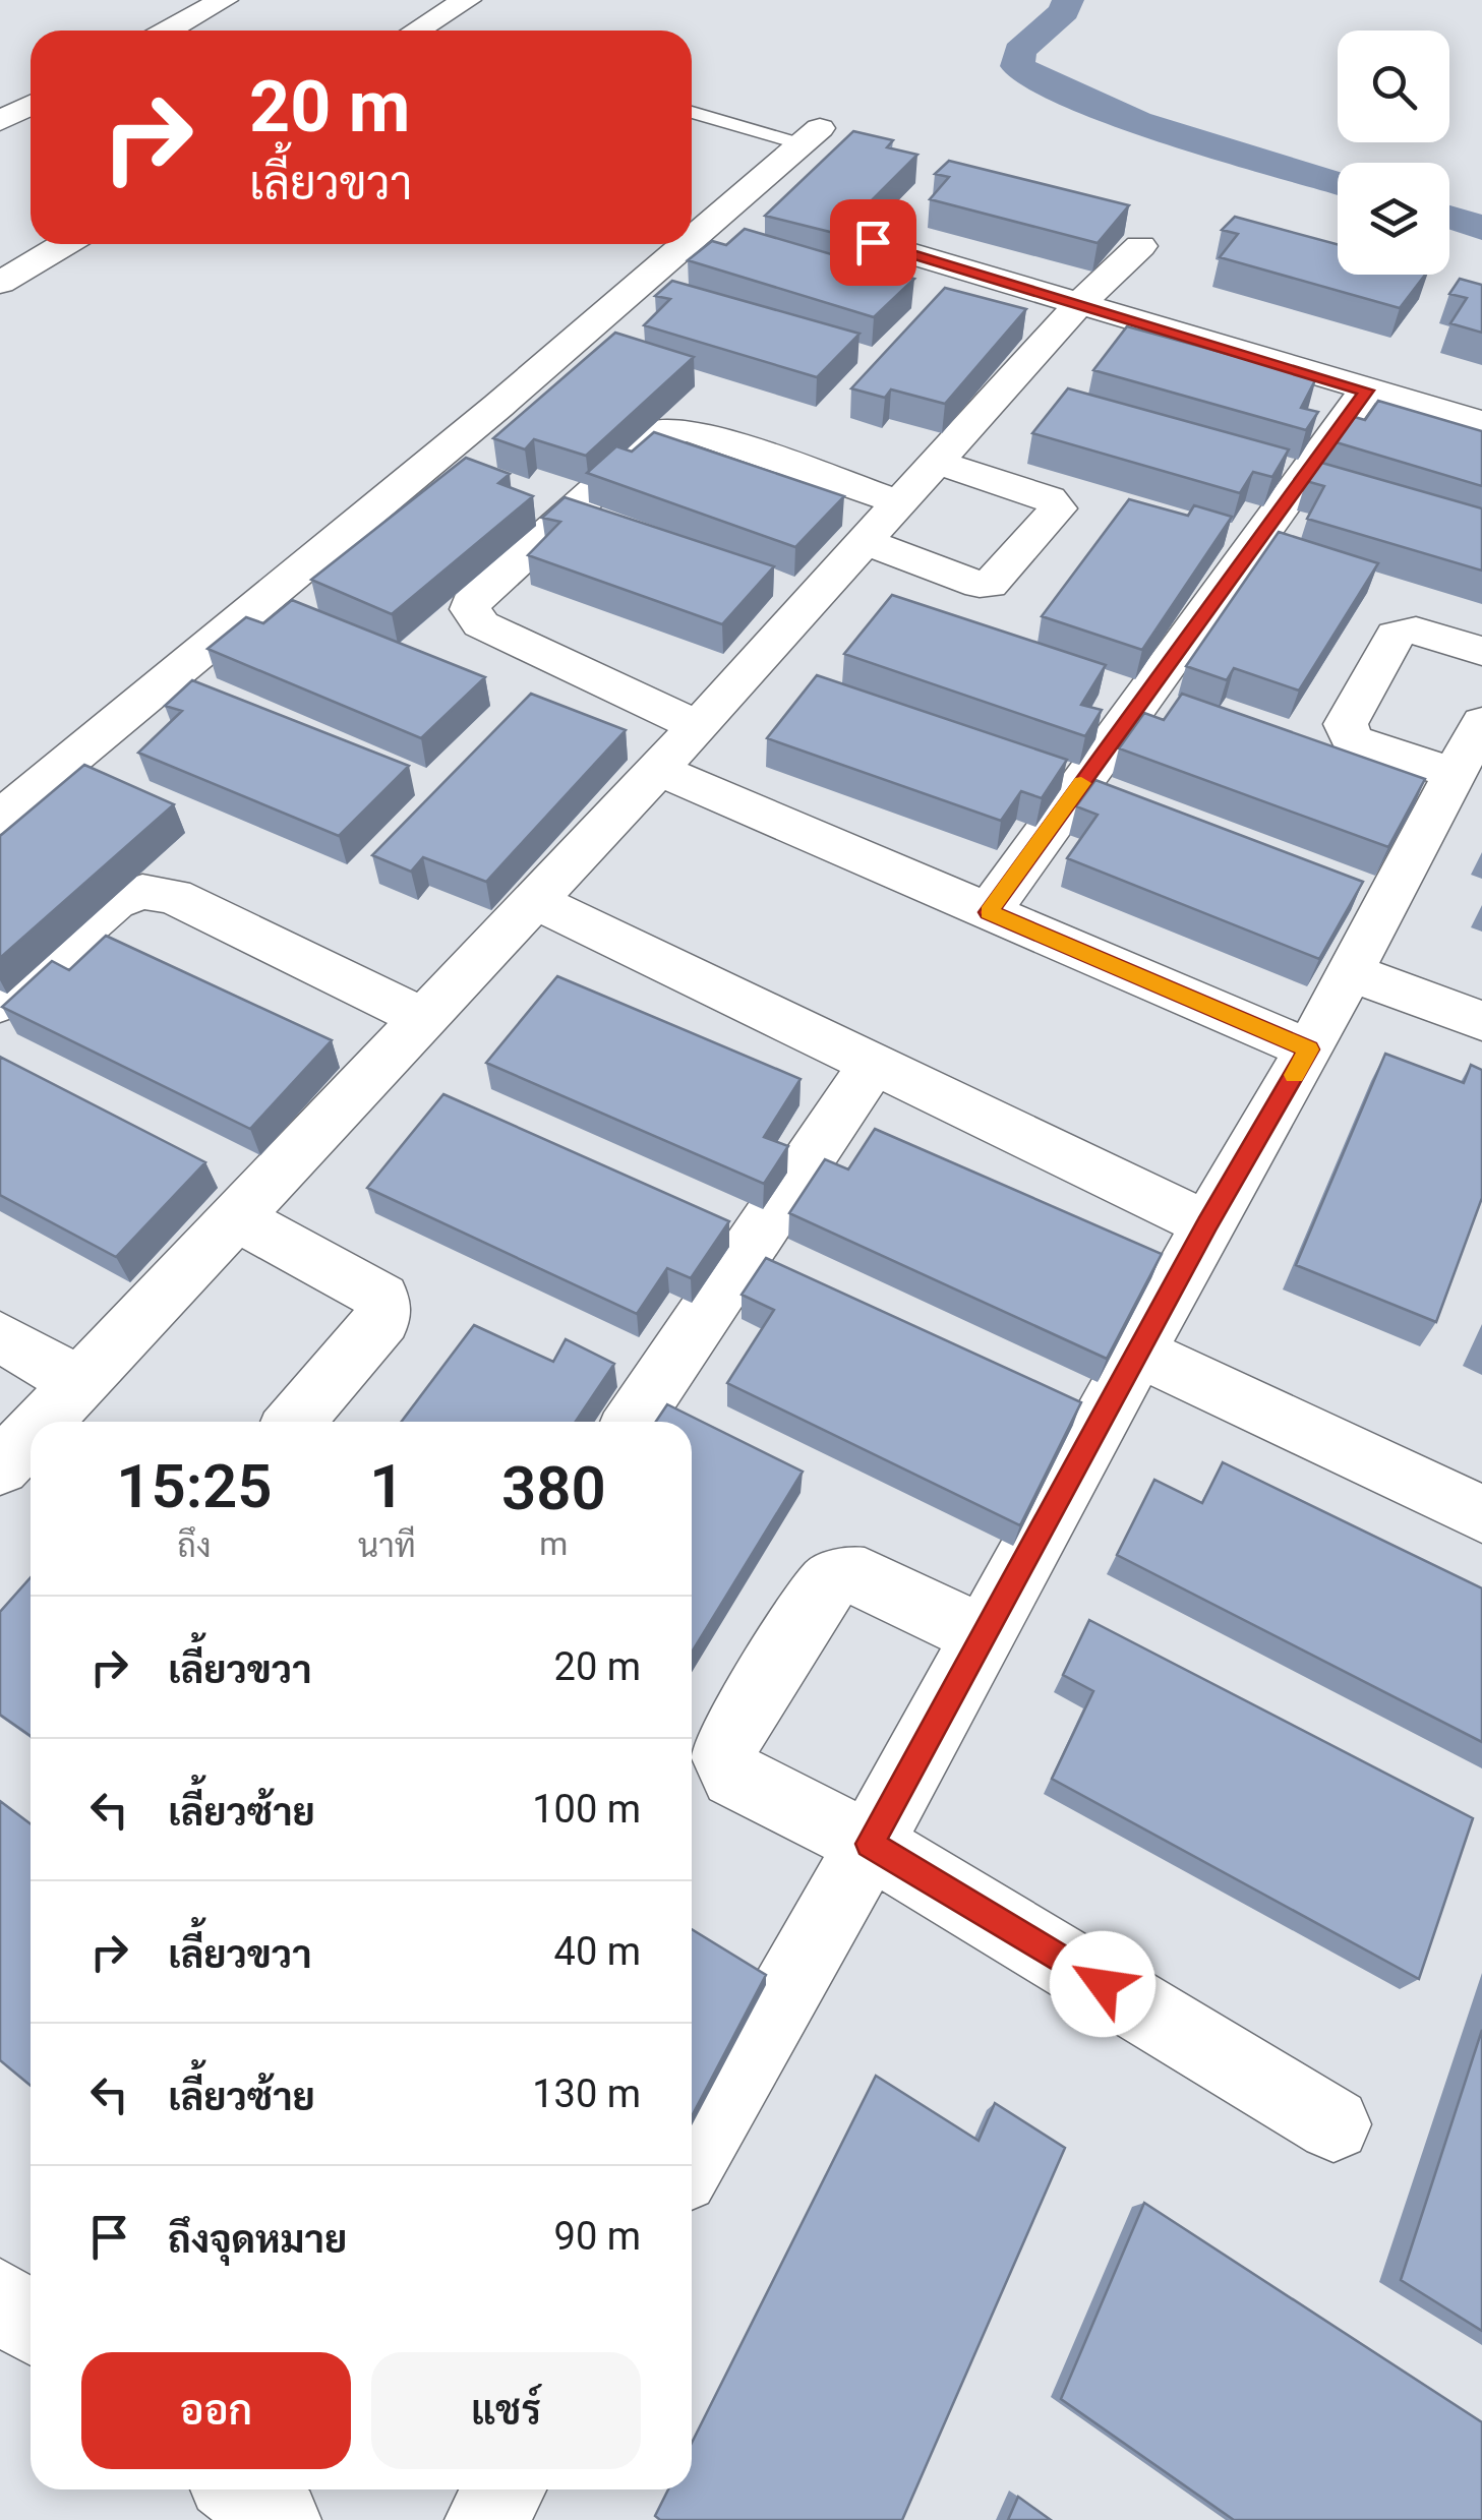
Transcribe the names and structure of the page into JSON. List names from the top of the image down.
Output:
{
  "page": {
    "turn": ["20 m", "เลี้ยวขวา"],
    "eta": [
      "15:25",
      "ถึง",
      "1",
      "นาที",
      "380",
      "m"
    ],
    "list": [
      {
        "name": "เลี้ยวขวา",
        "value": "20 m"
      },
      {
        "name": "เลี้ยวซ้าย",
        "value": "100 m"
      },
      {
        "name": "เลี้ยวขวา",
        "value": "40 m"
      },
      {
        "name": "เลี้ยวซ้าย",
        "value": "130 m"
      },
      {
        "name": "ถึงจุดหมาย",
        "value": "90 m"
      }
    ],
    "buttons": ["ออก", "แชร์"]
  }
}
